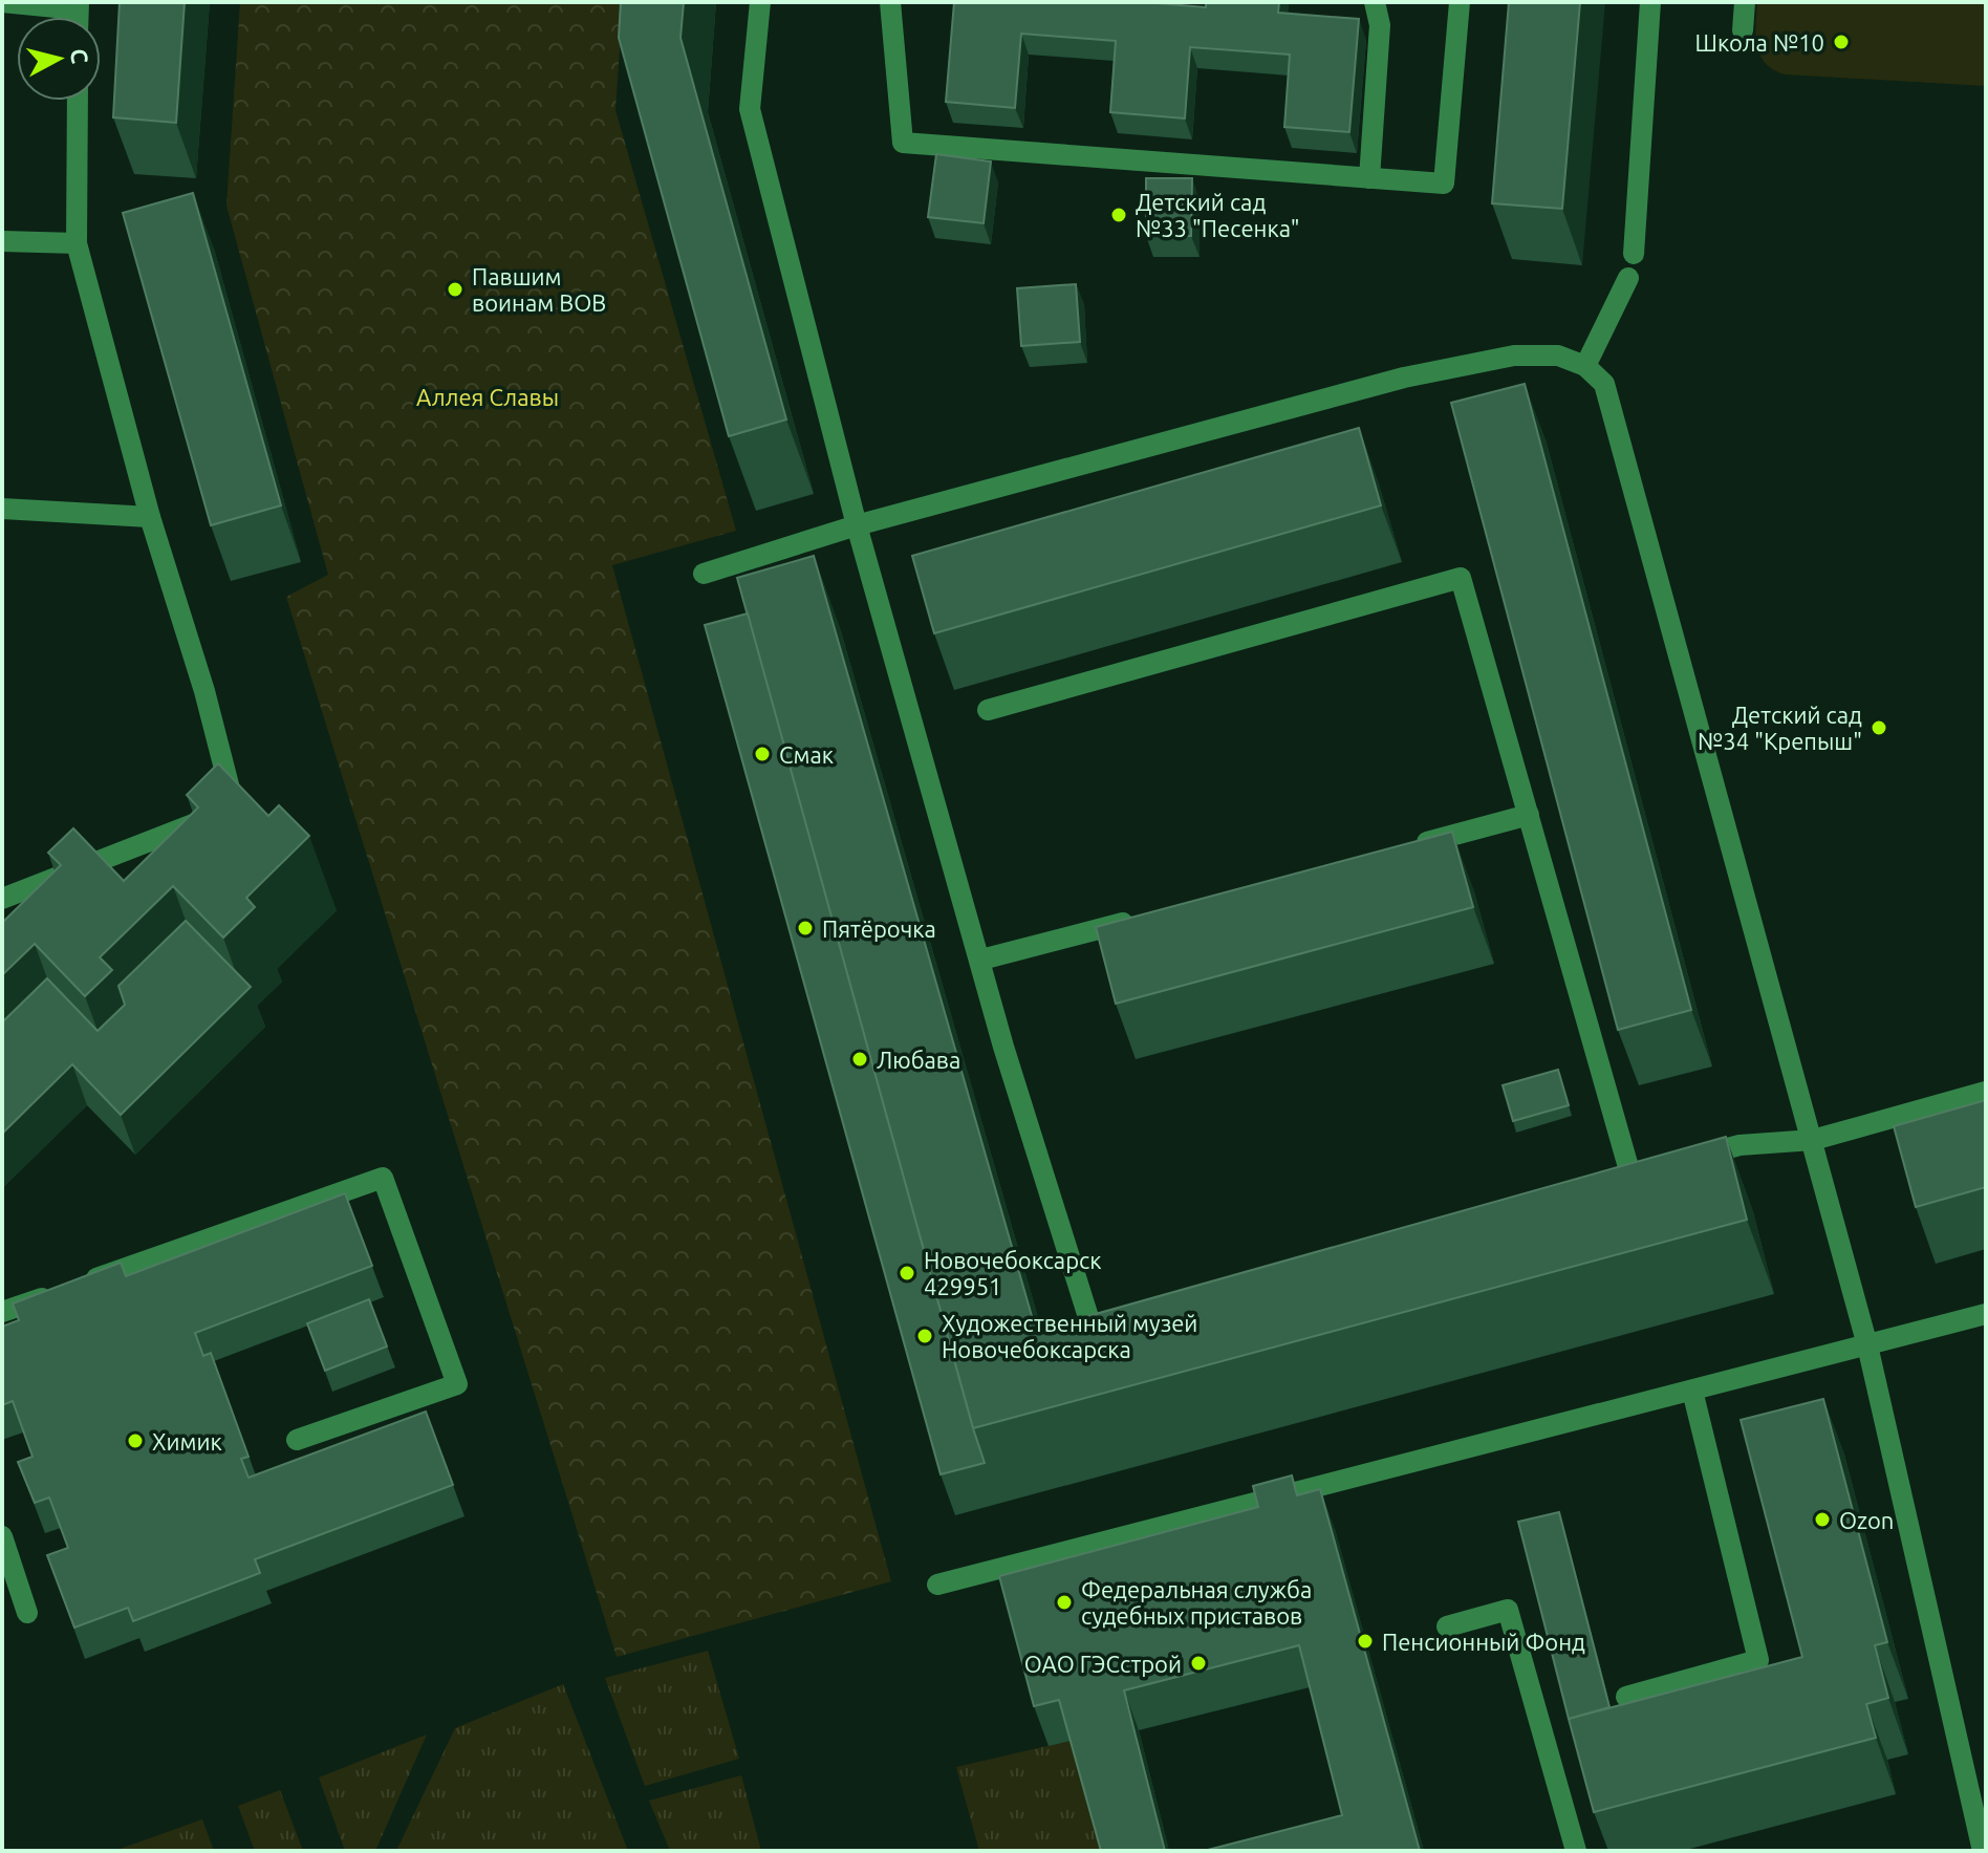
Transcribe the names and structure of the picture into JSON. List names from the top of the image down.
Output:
{
  "parks": ["Аллея Славы"],
  "places": [
    "Школа №10",
    "Детский сад №33 \"Песенка\"",
    "Павшим воинам ВОВ",
    "Детский сад №34 \"Крепыш\"",
    "Смак",
    "Пятёрочка",
    "Любава",
    "Новочебоксарск 429951",
    "Художественный музей Новочебоксарска",
    "Химик",
    "Ozon",
    "Федеральная служба судебных приставов",
    "Пенсионный Фонд",
    "ОАО ГЭСстрой"
  ],
  "north": "right"
}
